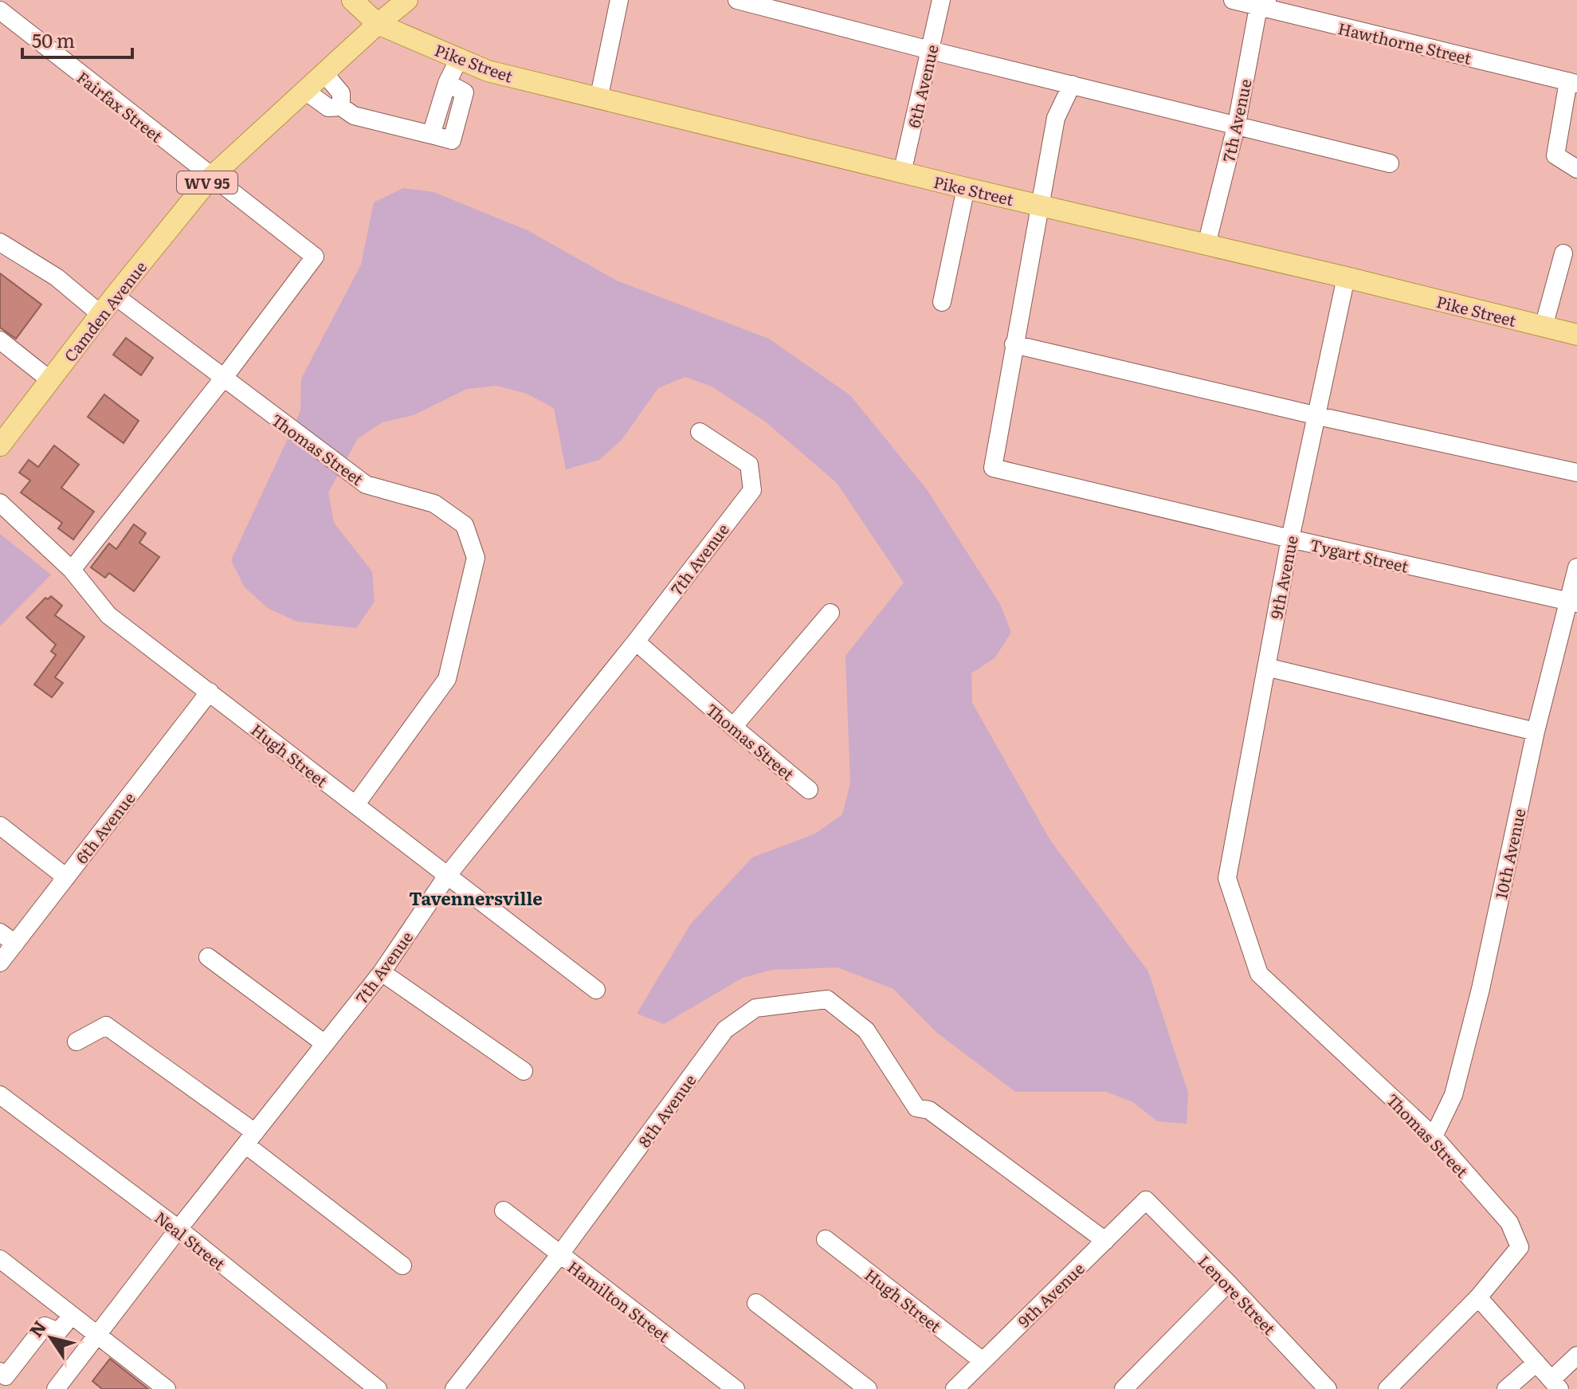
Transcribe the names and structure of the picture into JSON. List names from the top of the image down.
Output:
{
  "streets": {
    "main road": ["Pike Street", "WV 95", "Camden Avenue"],
    "street": [
      "Hawthorne Street",
      "6th Avenue",
      "Fairfax Street",
      "7th Avenue",
      "Thomas Street",
      "Tygart Street",
      "9th Avenue",
      "Hugh Street",
      "10th Avenue",
      "8th Avenue",
      "Neal Street",
      "Lenore Street",
      "Hamilton Street"
    ]
  },
  "crossings": [
    ["Hawthorne Street", "7th Avenue"],
    ["Pike Street", "6th Avenue"],
    ["Pike Street", "7th Avenue"],
    ["Pike Street", "Camden Avenue"],
    ["Pike Street", "9th Avenue"],
    ["6th Avenue", "Hugh Street"],
    ["Fairfax Street", "Camden Avenue"],
    ["7th Avenue", "Thomas Street"],
    ["7th Avenue", "Hugh Street"],
    ["7th Avenue", "Neal Street"],
    ["Camden Avenue", "Thomas Street"],
    ["Thomas Street", "9th Avenue"],
    ["Thomas Street", "Hugh Street"],
    ["Thomas Street", "10th Avenue"],
    ["Tygart Street", "9th Avenue"],
    ["Tygart Street", "10th Avenue"],
    ["9th Avenue", "Hugh Street"],
    ["9th Avenue", "8th Avenue"],
    ["9th Avenue", "Lenore Street"],
    ["8th Avenue", "Hamilton Street"]
  ],
  "districts": ["Tavennersville"],
  "scale_bar": "50 m",
  "north": "top left"
}
